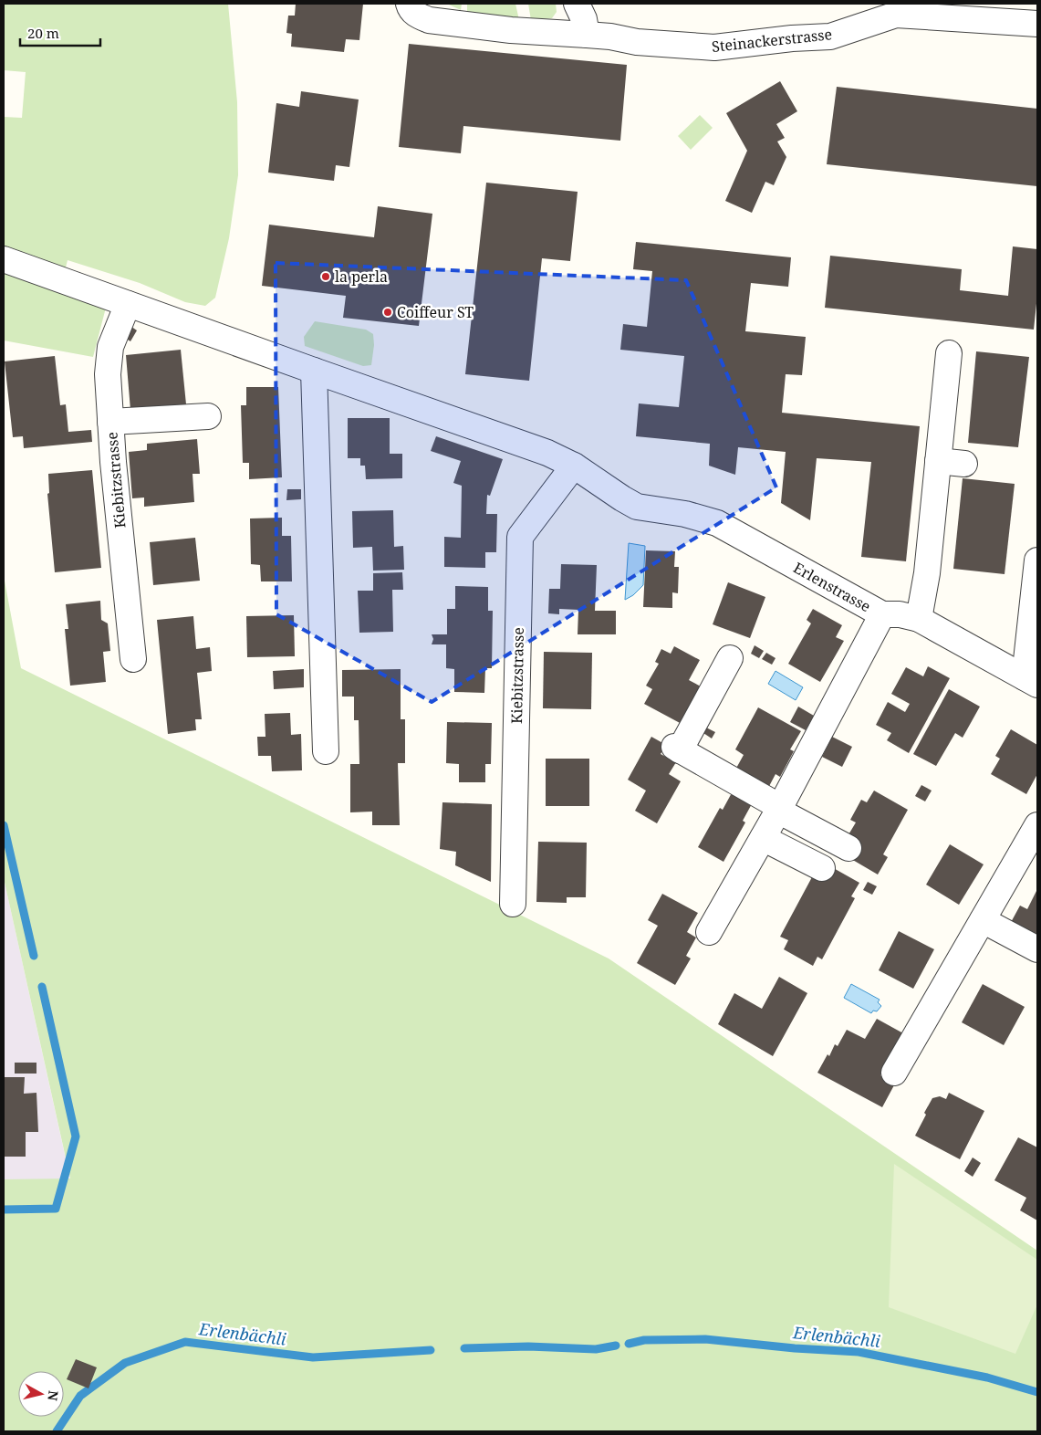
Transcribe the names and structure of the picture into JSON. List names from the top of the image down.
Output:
{
  "streets": {
    "street": ["Steinackerstrasse", "Kiebitzstrasse", "Erlenstrasse"]
  },
  "crossings": [
    ["Kiebitzstrasse", "Erlenstrasse"]
  ],
  "water": ["Erlenbächli"],
  "places": ["la perla", "Coiffeur ST"],
  "scale_bar": "20 m",
  "north": "right"
}
